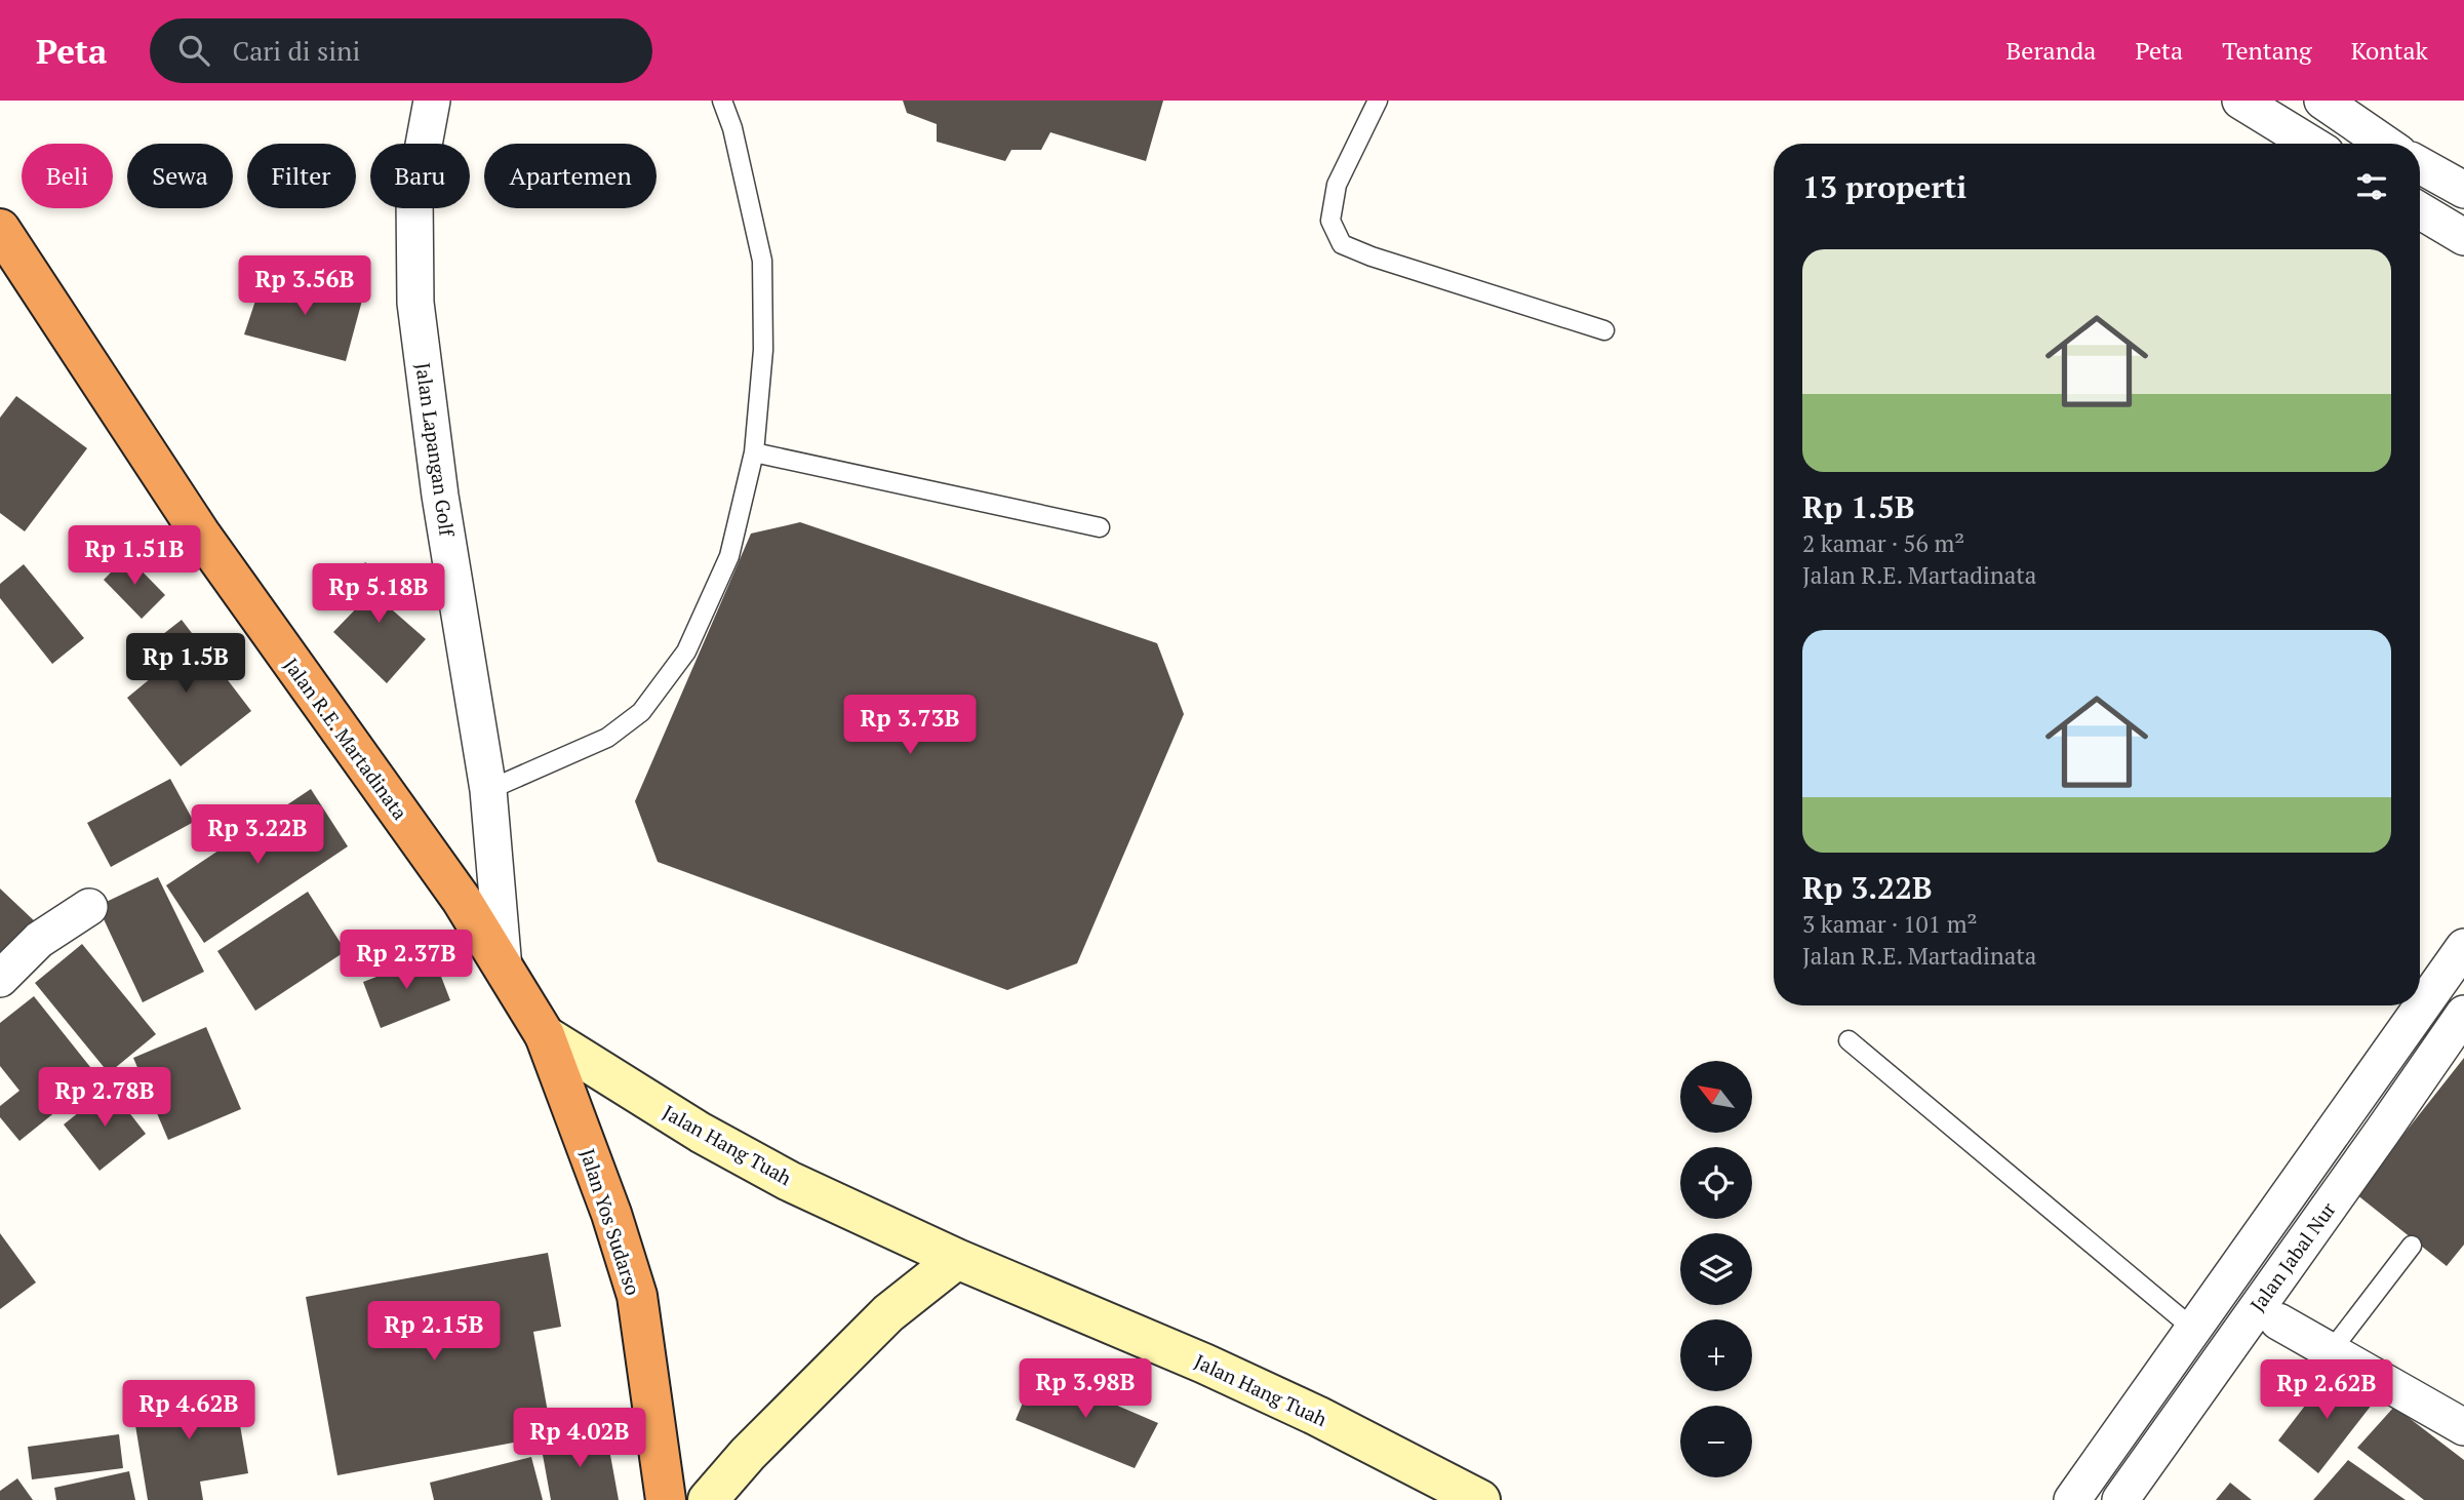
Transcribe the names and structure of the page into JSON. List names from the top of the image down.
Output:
{
  "streets": {
    "highway": ["Jalan R.E. Martadinata", "Jalan Yos Sudarso"],
    "street": ["Jalan Lapangan Golf", "Jalan Hang Tuah", "Jalan Jabal Nur"]
  },
  "crossings": [
    ["Jalan Lapangan Golf", "Jalan R.E. Martadinata"],
    ["Jalan R.E. Martadinata", "Jalan Hang Tuah"],
    ["Jalan R.E. Martadinata", "Jalan Yos Sudarso"],
    ["Jalan Hang Tuah", "Jalan Yos Sudarso"]
  ],
  "north": "top left",
  "page": {
    "header": "Peta",
    "search": "Cari di sini",
    "nav": [
      "Beranda",
      "Peta",
      "Tentang",
      "Kontak"
    ],
    "chip": [
      "Beli",
      "Sewa",
      "Filter",
      "Baru",
      "Apartemen"
    ],
    "heading": "13 properti",
    "list": [
      {
        "name": "Rp 1.5B",
        "note": "2 kamar · 56 m² · Jalan R.E. Martadinata"
      },
      {
        "name": "Rp 3.22B",
        "note": "3 kamar · 101 m² · Jalan R.E. Martadinata"
      }
    ],
    "price": [
      "Rp 3.56B",
      "Rp 1.51B",
      "Rp 5.18B",
      "Rp 1.5B",
      "Rp 3.73B",
      "Rp 3.22B",
      "Rp 2.37B",
      "Rp 2.78B",
      "Rp 2.15B",
      "Rp 3.98B",
      "Rp 2.62B",
      "Rp 4.62B",
      "Rp 4.02B"
    ],
    "map_buttons": ["+", "−"]
  }
}
